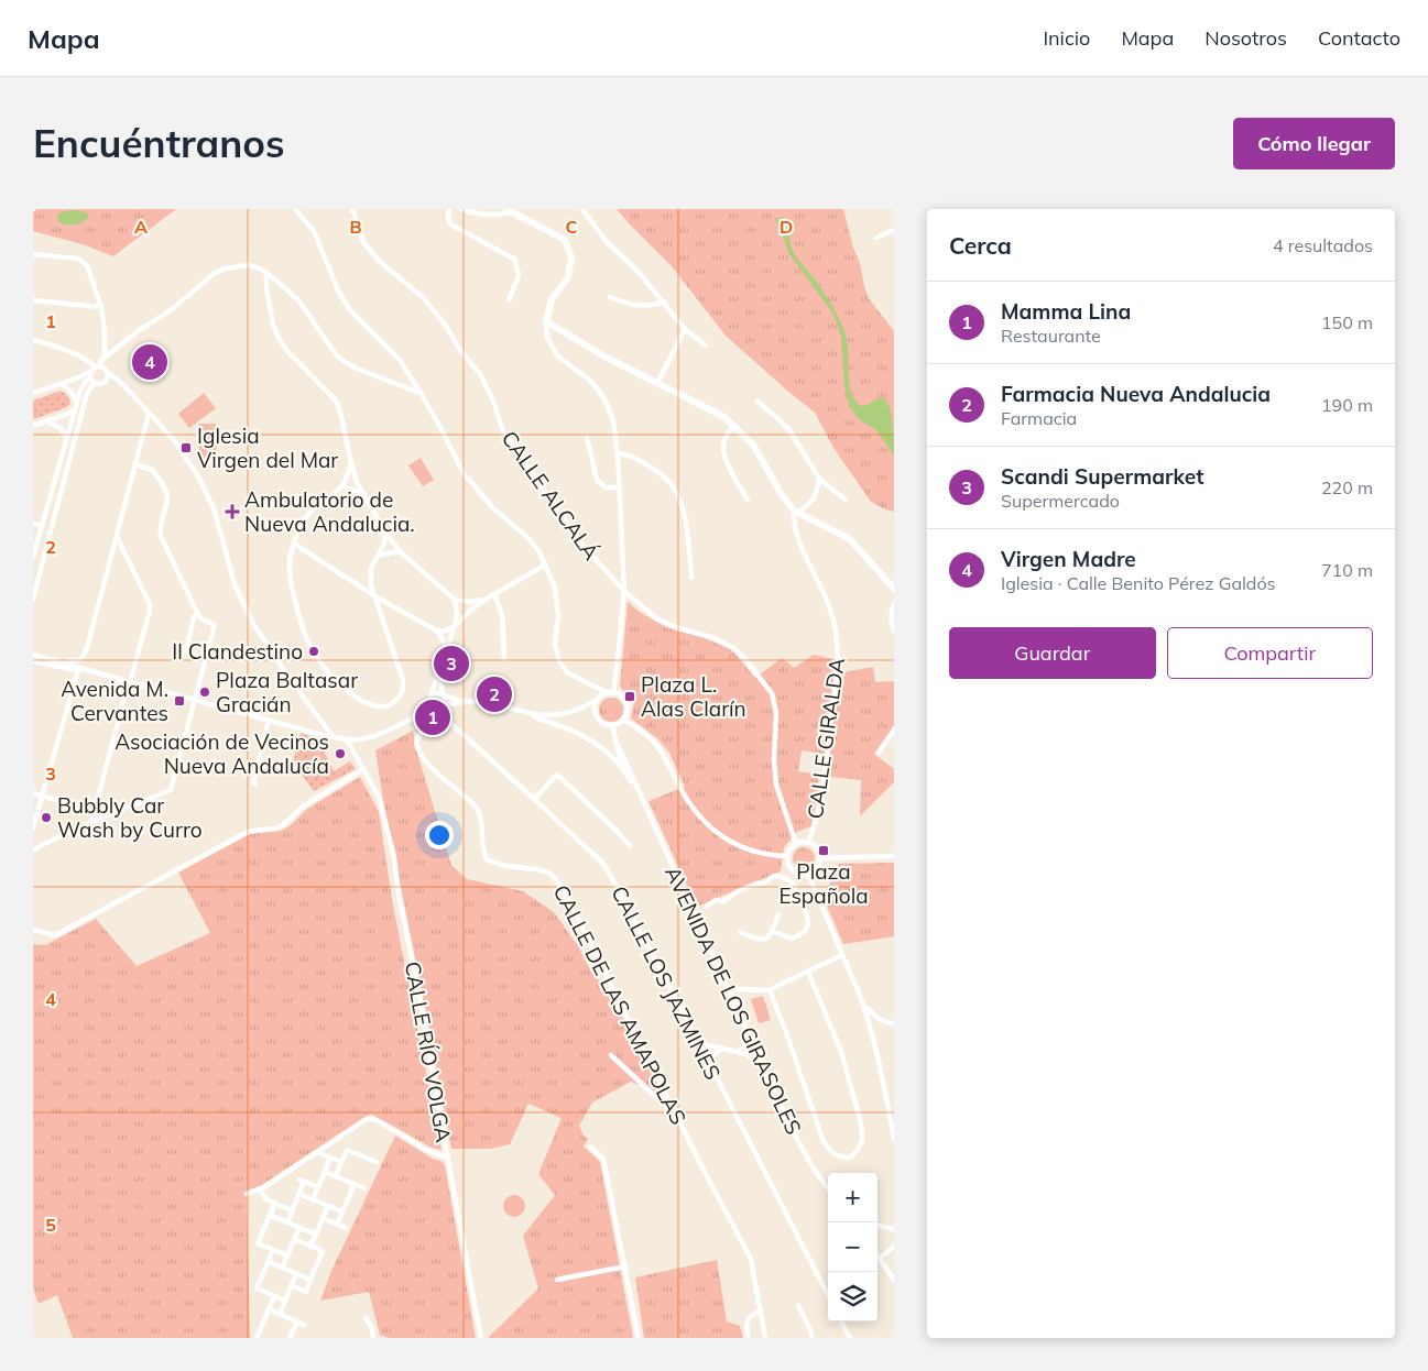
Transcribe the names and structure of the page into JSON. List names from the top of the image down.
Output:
{
  "streets": {
    "street": [
      "CALLE ALCALÁ",
      "CALLE GIRALDA",
      "CALLE LOS JAZMINES",
      "AVENIDA DE LOS GIRASOLES",
      "CALLE DE LAS AMAPOLAS",
      "CALLE RÍO VOLGA"
    ]
  },
  "crossings": [
    ["CALLE ALCALÁ", "CALLE GIRALDA"],
    ["CALLE LOS JAZMINES", "CALLE DE LAS AMAPOLAS"]
  ],
  "places": {
    "transit": [
      "Iglesia Virgen del Mar",
      "Plaza L. Alas Clarín",
      "Avenida M. Cervantes",
      "Plaza Española"
    ],
    "health": ["Ambulatorio de Nueva Andalucia."],
    "other": [
      "Il Clandestino",
      "Plaza Baltasar Gracián",
      "Asociación de Vecinos Nueva Andalucía",
      "Bubbly Car Wash by Curro"
    ]
  },
  "page": {
    "header": "Mapa",
    "nav": [
      "Inicio",
      "Mapa",
      "Nosotros",
      "Contacto"
    ],
    "buttons": [
      "Cómo llegar",
      ["Guardar", "Compartir"]
    ],
    "title": "Encuéntranos",
    "heading": ["Cerca", "4 resultados"],
    "list": [
      {
        "mark": "1",
        "name": "Mamma Lina",
        "note": "Restaurante",
        "value": "150 m"
      },
      {
        "mark": "2",
        "name": "Farmacia Nueva Andalucia",
        "note": "Farmacia",
        "value": "190 m"
      },
      {
        "mark": "3",
        "name": "Scandi Supermarket",
        "note": "Supermercado",
        "value": "220 m"
      },
      {
        "mark": "4",
        "name": "Virgen Madre",
        "note": "Iglesia · Calle Benito Pérez Galdós",
        "value": "710 m"
      }
    ],
    "pins": [
      "4",
      "3",
      "2",
      "1"
    ],
    "map_buttons": ["+", "−"]
  },
  "grid": {
    "columns": [
      "A",
      "B",
      "C",
      "D"
    ],
    "rows": [
      "1",
      "2",
      "3",
      "4",
      "5"
    ]
  }
}
